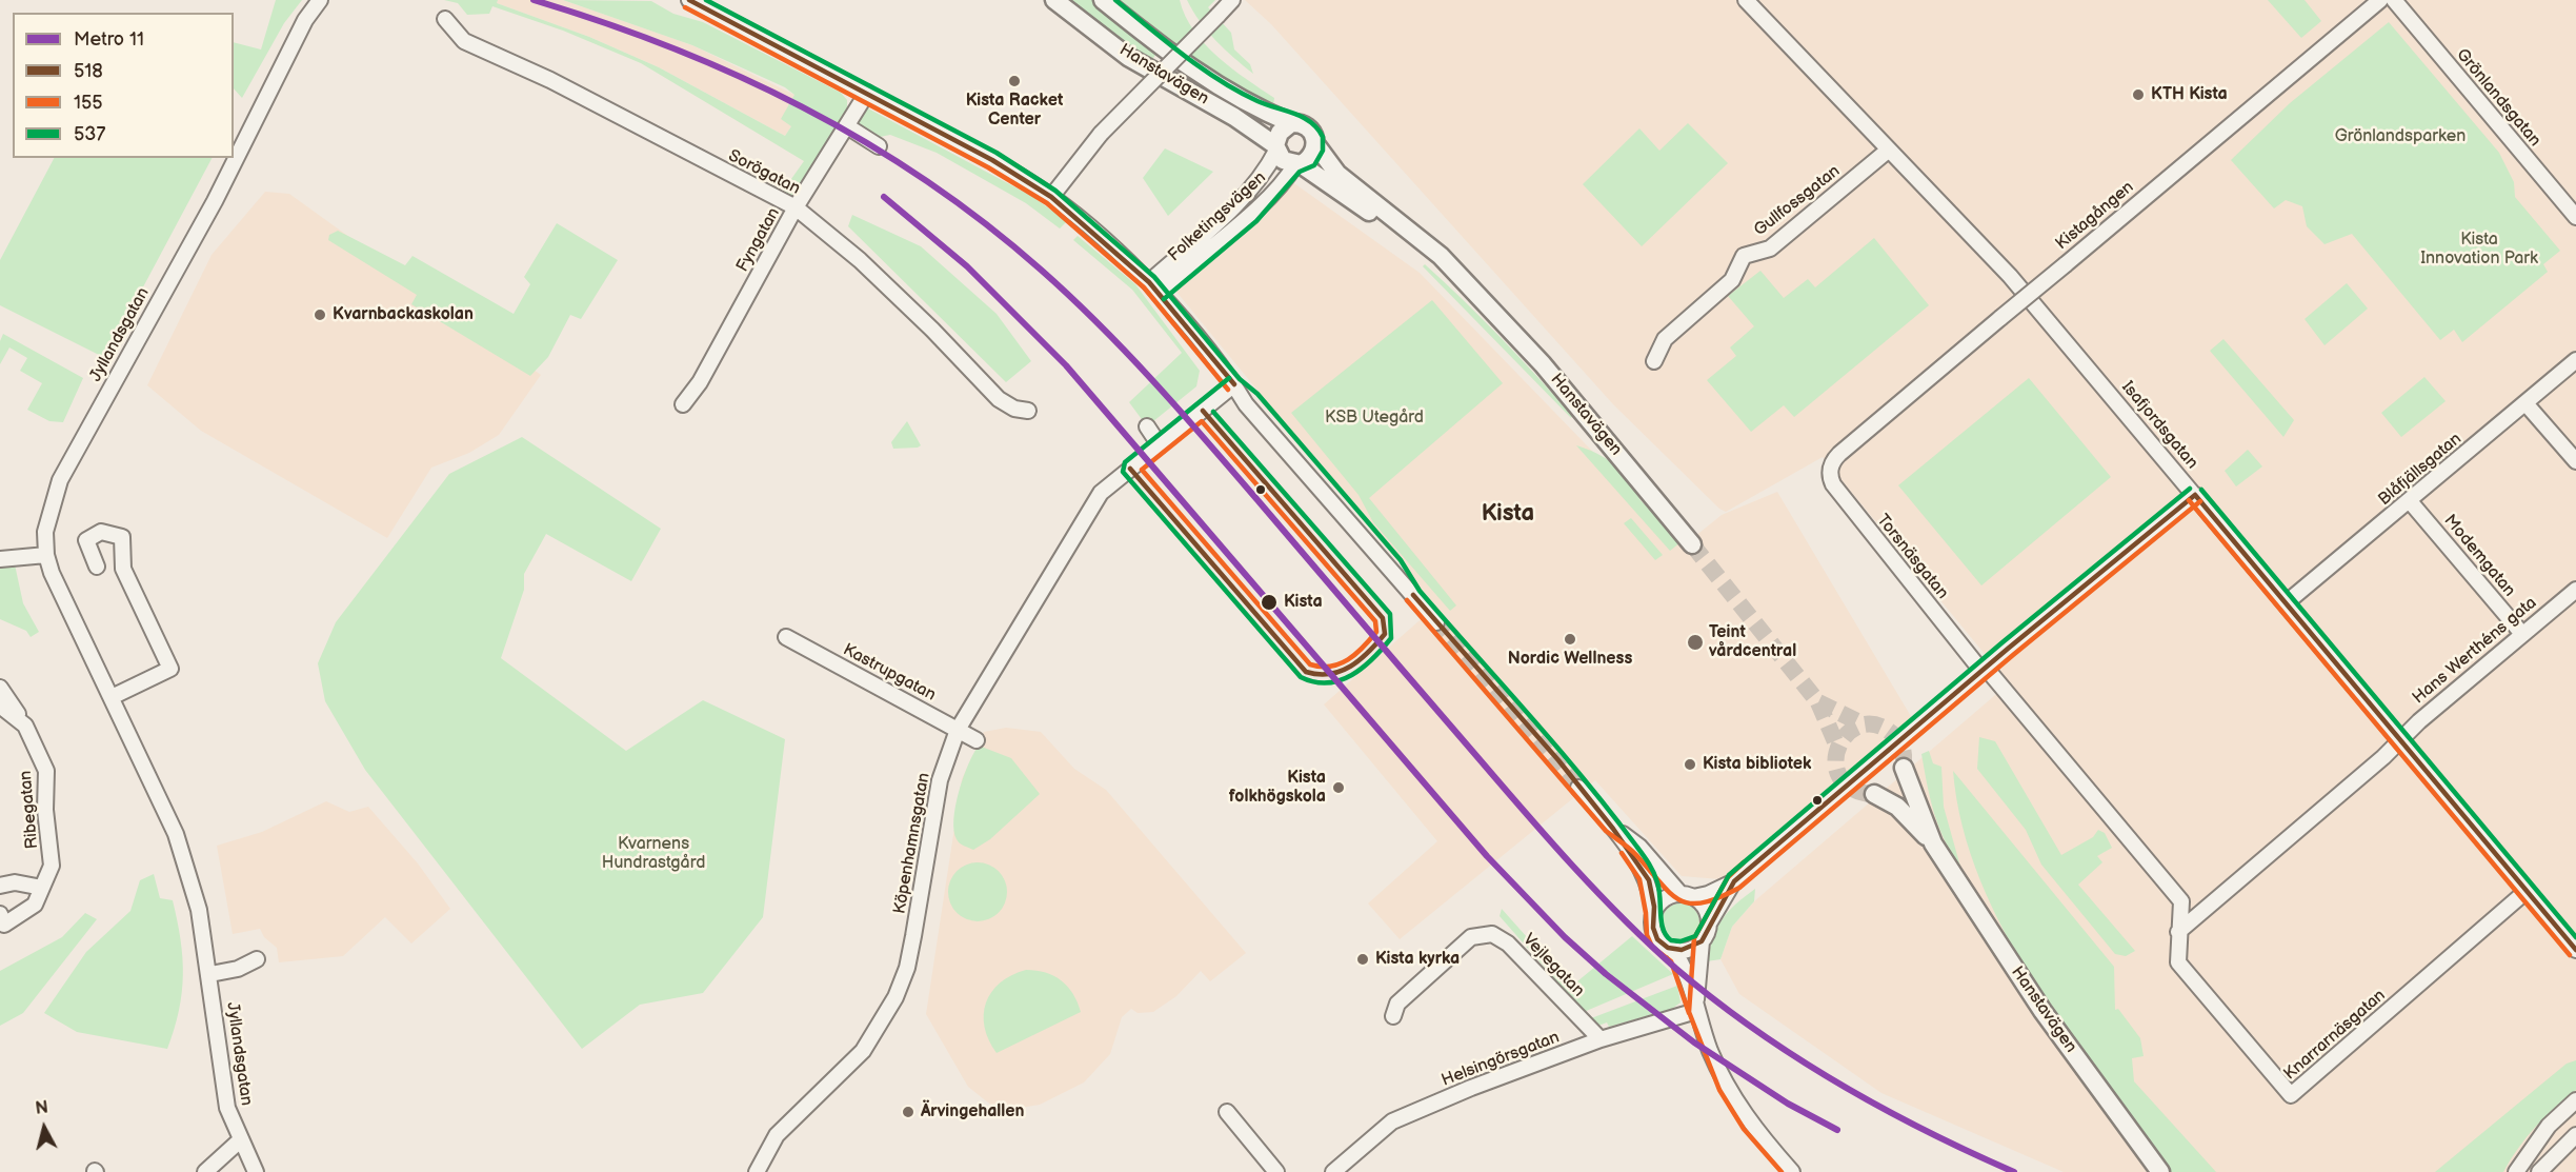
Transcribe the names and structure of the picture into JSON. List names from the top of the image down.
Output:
{
  "streets": {
    "main road": ["Hanstavägen"],
    "street": [
      "Grönlandsgatan",
      "Sorögatan",
      "Gullfossgatan",
      "Kistagången",
      "Folketingsvägen",
      "Fyngatan",
      "Jyllandsgatan",
      "Isafjordsgatan",
      "Blåfjällsgatan",
      "Modemgatan",
      "Torsnäsgatan",
      "Hans Werthéns gata",
      "Kastrupgatan",
      "Ribegatan",
      "Köpenhamnsgatan",
      "Vejlegatan",
      "Knarrarnäsgatan",
      "Helsingörsgatan"
    ]
  },
  "crossings": [
    ["Hanstavägen", "Folketingsvägen"],
    ["Sorögatan", "Fyngatan"],
    ["Gullfossgatan", "Isafjordsgatan"],
    ["Kistagången", "Torsnäsgatan"],
    ["Isafjordsgatan", "Blåfjällsgatan"],
    ["Isafjordsgatan", "Hans Werthéns gata"],
    ["Isafjordsgatan", "Knarrarnäsgatan"],
    ["Blåfjällsgatan", "Modemgatan"],
    ["Modemgatan", "Hans Werthéns gata"],
    ["Torsnäsgatan", "Knarrarnäsgatan"],
    ["Kastrupgatan", "Köpenhamnsgatan"],
    ["Vejlegatan", "Helsingörsgatan"]
  ],
  "districts": ["Kista"],
  "parks": [
    "Grönlandsparken",
    "Kista Innovation Park",
    "KSB Utegård",
    "Kvarnens Hundrastgård"
  ],
  "places": [
    "Kista Racket Center",
    "KTH Kista",
    "Kvarnbackaskolan",
    "Kista",
    "Nordic Wellness",
    "Teint vårdcentral",
    "Kista bibliotek",
    "Kista folkhögskola",
    "Kista kyrka",
    "Ärvingehallen"
  ],
  "lines": [
    "metro line 11",
    "transit line 518",
    "transit line 537",
    "transit line 155"
  ],
  "legend": [
    "Metro 11",
    "518",
    "155",
    "537"
  ],
  "north": "top"
}
